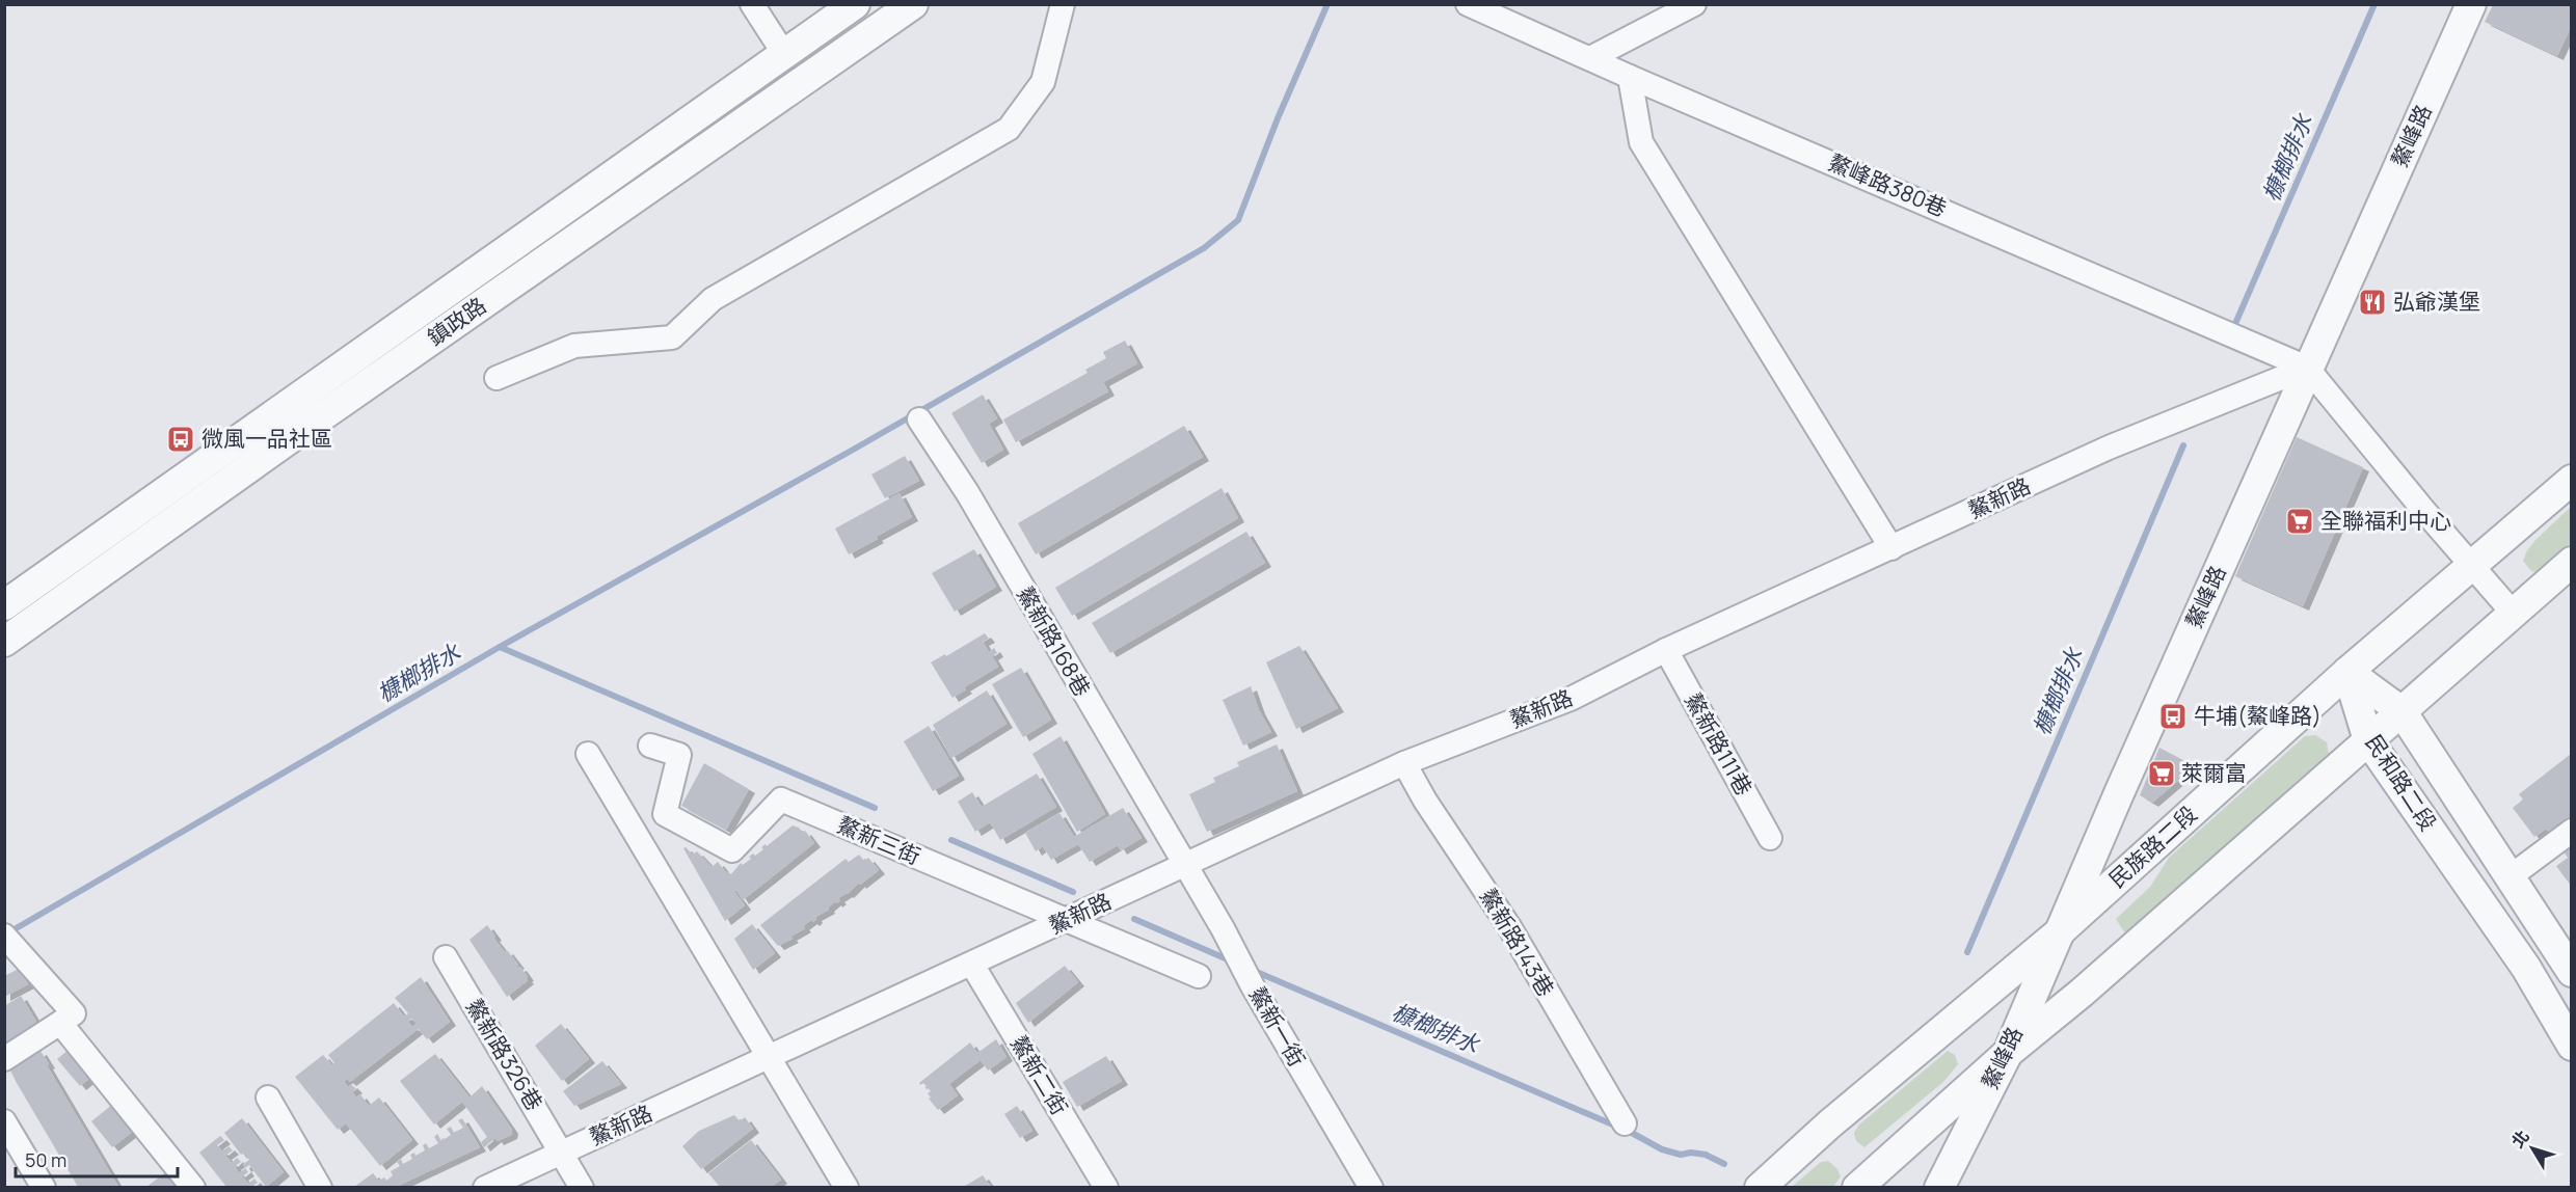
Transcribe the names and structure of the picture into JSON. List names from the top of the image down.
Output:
{
  "streets": {
    "street": [
      "鰲峰路",
      "鰲峰路380巷",
      "鎮政路",
      "鰲新路",
      "鰲新路168巷",
      "鰲新路111巷",
      "民和路二段",
      "鰲新三街",
      "民族路二段",
      "鰲新路143巷",
      "鰲新一街",
      "鰲新路326巷",
      "鰲新二街"
    ]
  },
  "crossings": [
    ["鰲峰路", "鰲峰路380巷"],
    ["鰲峰路", "鰲新路"],
    ["鰲峰路", "民族路二段"],
    ["鰲峰路380巷", "鰲新路"],
    ["鰲新路", "鰲新路168巷"],
    ["鰲新路", "鰲新路111巷"],
    ["鰲新路", "鰲新三街"],
    ["鰲新路", "鰲新路143巷"],
    ["鰲新路", "鰲新一街"],
    ["鰲新路", "鰲新路326巷"],
    ["鰲新路", "鰲新二街"],
    ["鰲新路168巷", "鰲新一街"],
    ["民和路二段", "民族路二段"]
  ],
  "water": ["槺榔排水"],
  "places": {
    "restaurant": ["弘爺漢堡"],
    "bus stop": ["微風一品社區", "牛埔(鰲峰路)"],
    "supermarket": ["全聯福利中心", "萊爾富"]
  },
  "scale_bar": "50 m",
  "north": "top left"
}
